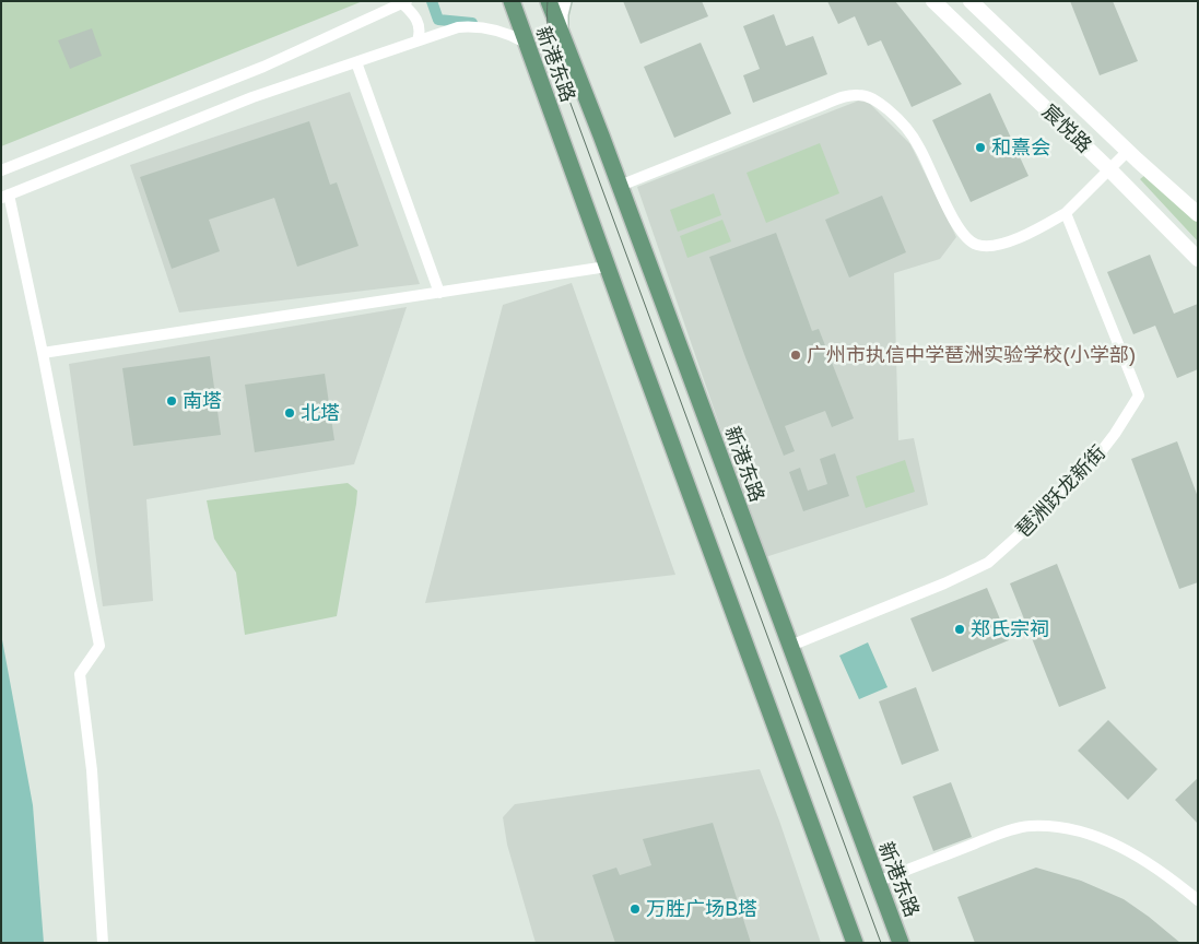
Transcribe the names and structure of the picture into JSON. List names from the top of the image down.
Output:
{
  "streets": {
    "main road": ["新港东路"],
    "street": ["宸悦路", "琶洲跃龙新街"]
  },
  "crossings": [
    ["新港东路", "琶洲跃龙新街"]
  ],
  "places": [
    "和熹会",
    "广州市执信中学琶洲实验学校(小学部)",
    "南塔",
    "北塔",
    "郑氏宗祠",
    "万胜广场B塔"
  ]
}
